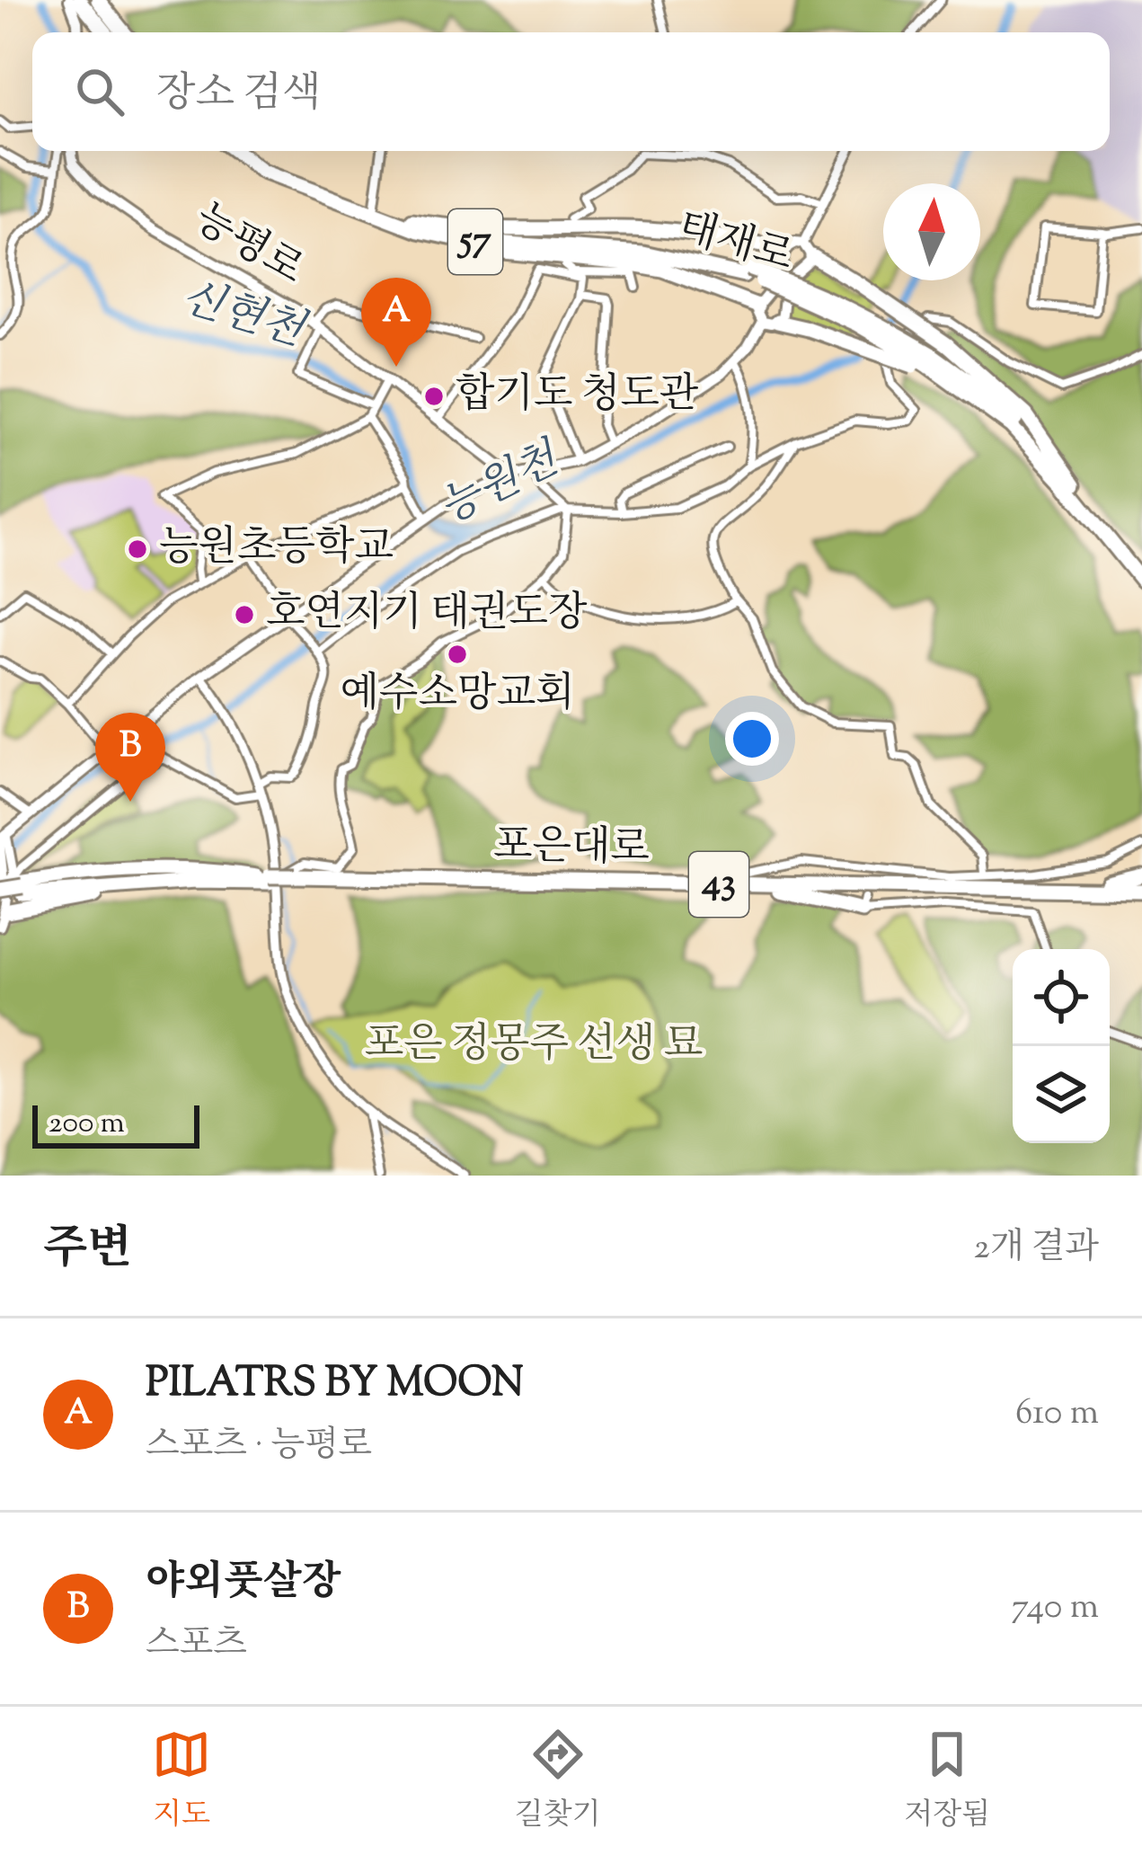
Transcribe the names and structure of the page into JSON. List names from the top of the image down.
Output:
{
  "streets": {
    "highway": [
      "57",
      "태재로",
      "포은대로",
      "43"
    ],
    "main road": ["능평로"]
  },
  "crossings": [
    ["57", "태재로"],
    ["포은대로", "43"]
  ],
  "water": ["신현천", "능원천"],
  "parks": ["포은 정몽주 선생 묘"],
  "places": [
    "합기도 청도관",
    "능원초등학교",
    "호연지기 태권도장",
    "예수소망교회"
  ],
  "scale_bar": "200 m",
  "north": "top",
  "page": {
    "search": "장소 검색",
    "pins": ["A", "B"],
    "scale": "200 m",
    "heading": ["주변", "2개 결과"],
    "list": [
      {
        "mark": "A",
        "name": "PILATRS BY MOON",
        "note": "스포츠 · 능평로",
        "value": "610 m"
      },
      {
        "mark": "B",
        "name": "야외풋살장",
        "note": "스포츠",
        "value": "740 m"
      }
    ],
    "nav": ["지도", "길찾기", "저장됨"]
  }
}
